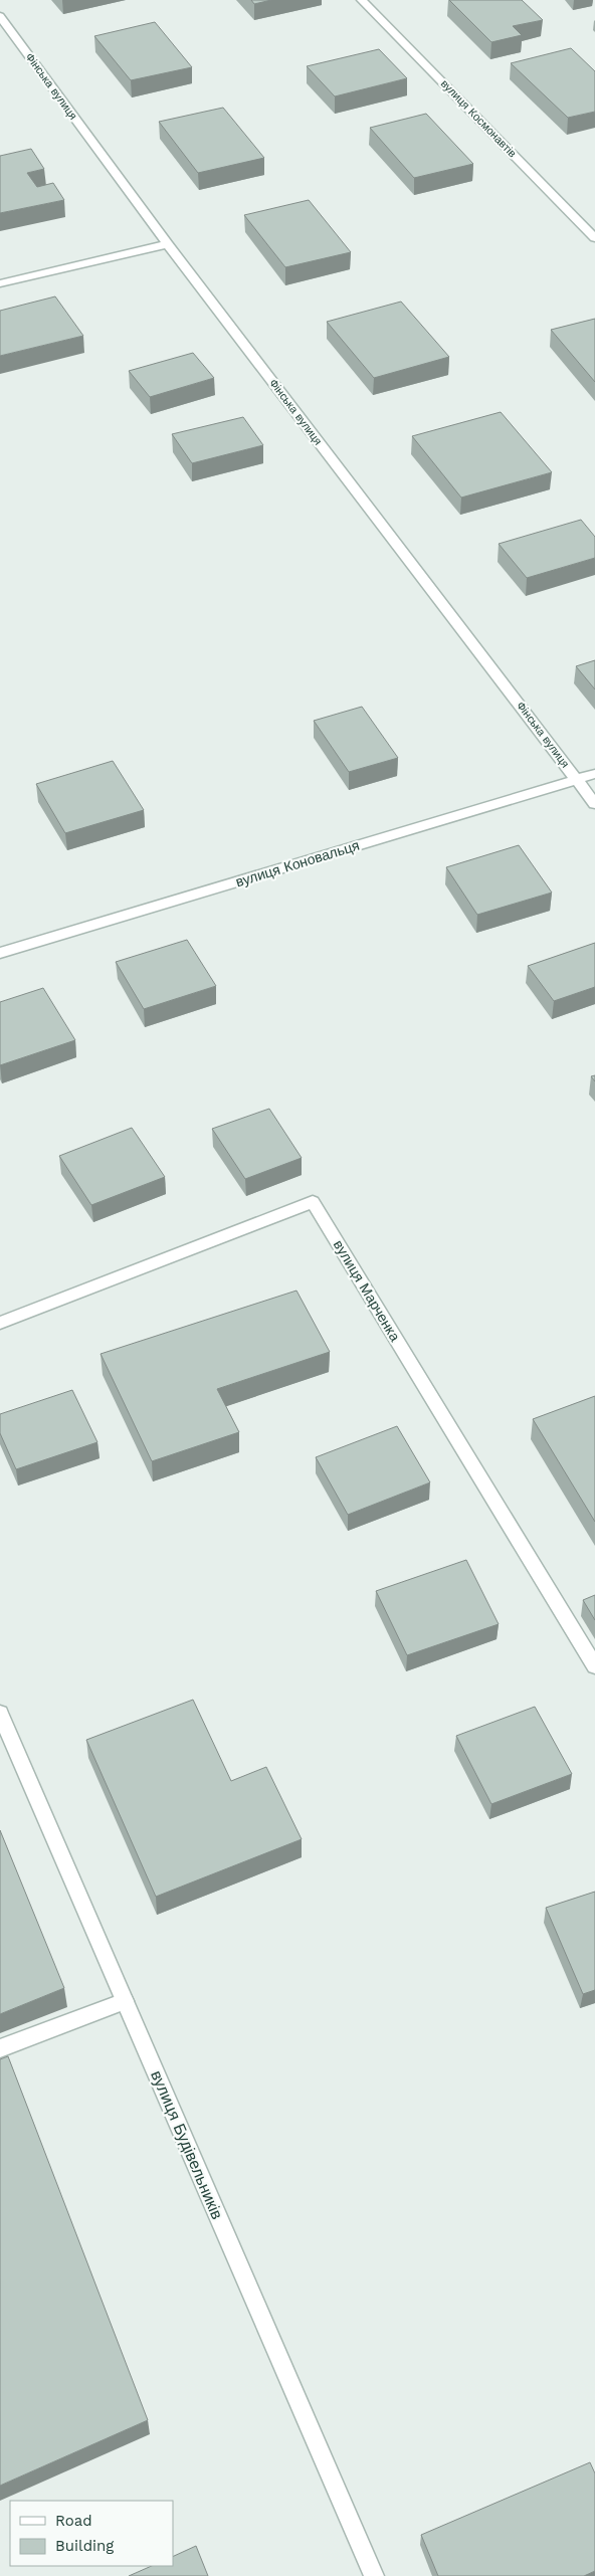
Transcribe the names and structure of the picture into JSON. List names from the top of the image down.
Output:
{
  "streets": {
    "street": [
      "Фінська вулиця",
      "вулиця Космонавтів",
      "вулиця Коновальця",
      "вулиця Марченка",
      "вулиця Будівельників"
    ]
  },
  "crossings": [
    ["Фінська вулиця", "вулиця Коновальця"]
  ],
  "legend": ["Road", "Building"]
}
